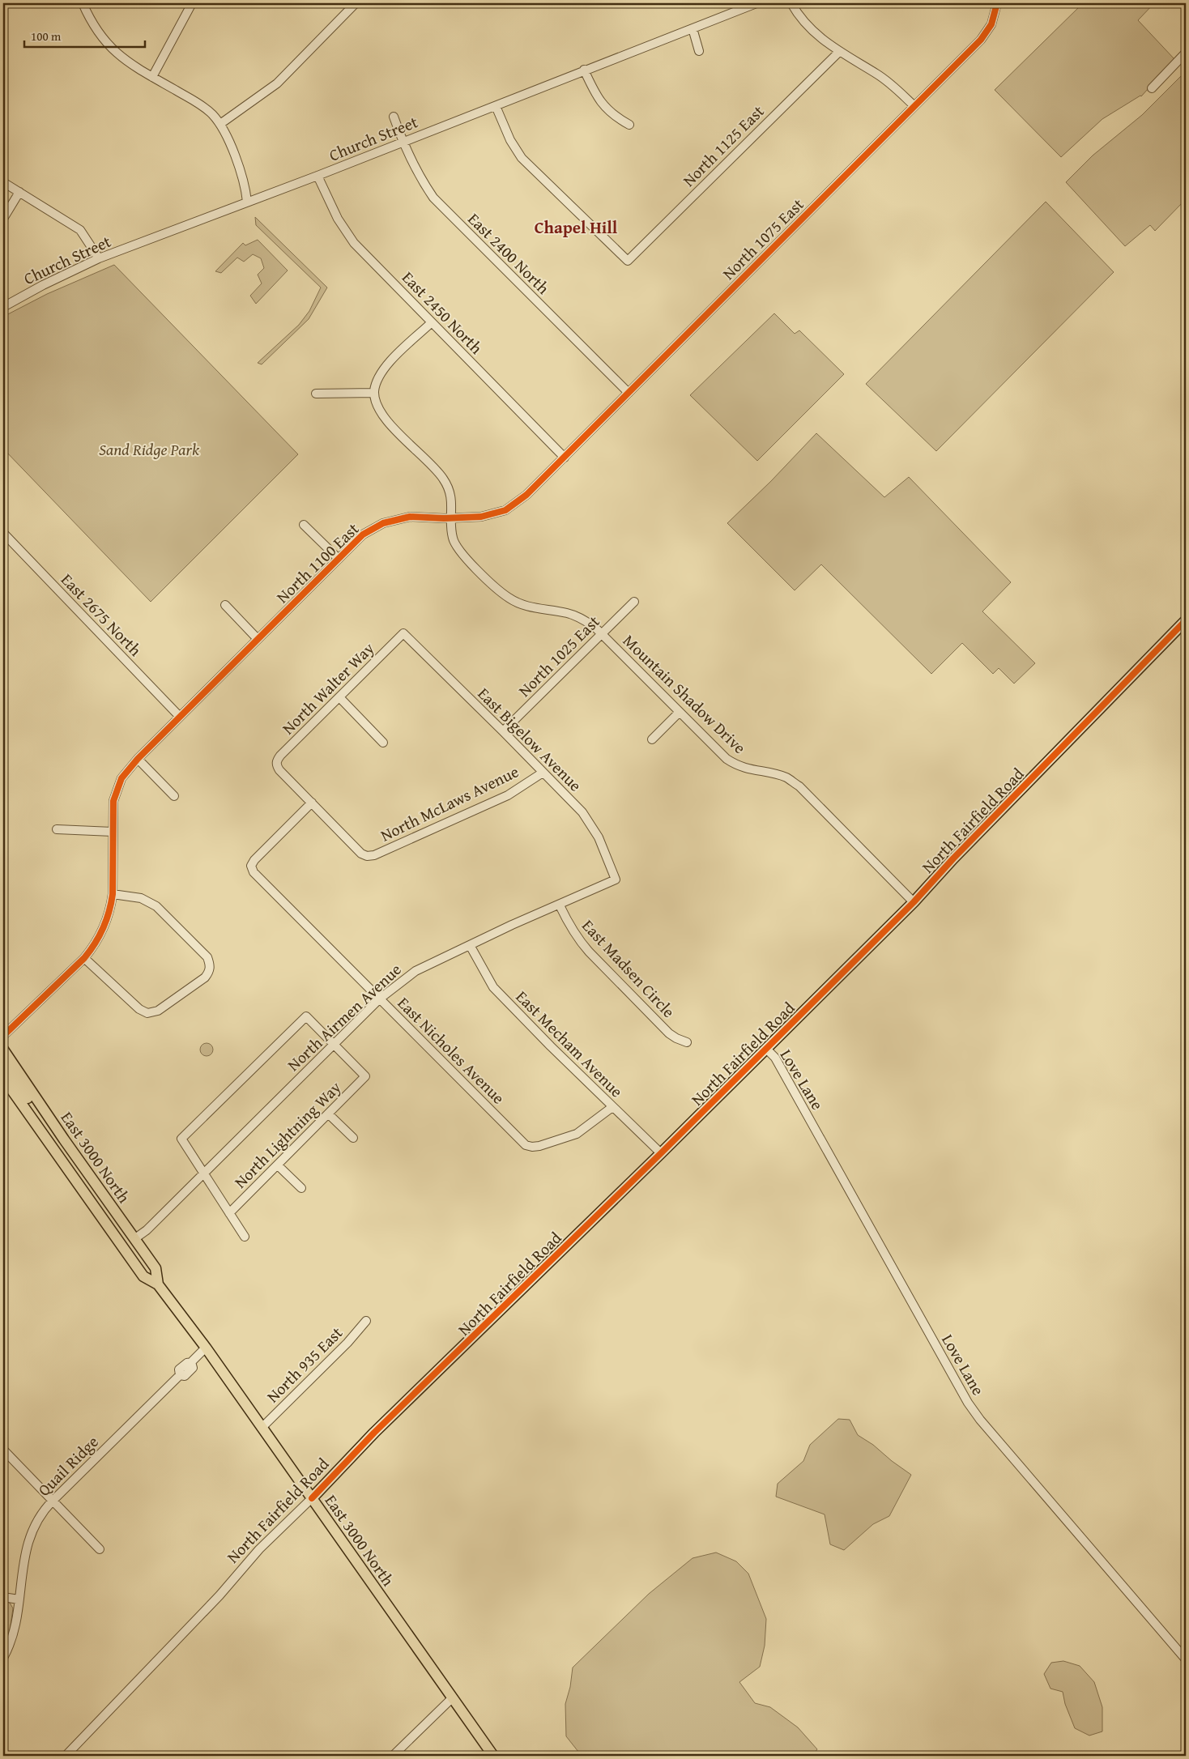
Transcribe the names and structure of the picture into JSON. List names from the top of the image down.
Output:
{
  "streets": {
    "main road": ["North Fairfield Road", "East 3000 North"],
    "street": [
      "Church Street",
      "North 1125 East",
      "North 1075 East",
      "East 2400 North",
      "East 2450 North",
      "North 1100 East",
      "East 2675 North",
      "North 1025 East",
      "North Walter Way",
      "Mountain Shadow Drive",
      "East Bigelow Avenue",
      "North McLaws Avenue",
      "East Madsen Circle",
      "North Airmen Avenue",
      "East Mecham Avenue",
      "East Nicholes Avenue",
      "Love Lane",
      "North Lightning Way",
      "North 935 East",
      "Quail Ridge"
    ]
  },
  "crossings": [
    ["Church Street", "North 1125 East"],
    ["Church Street", "East 2400 North"],
    ["Church Street", "East 2450 North"],
    ["North 1075 East", "East 2400 North"],
    ["North 1075 East", "East 2450 North"],
    ["North 1075 East", "North 1100 East"],
    ["East 2450 North", "North 1100 East"],
    ["North 1100 East", "East 2675 North"],
    ["North 1100 East", "Mountain Shadow Drive"],
    ["North 1025 East", "Mountain Shadow Drive"],
    ["North 1025 East", "East Bigelow Avenue"],
    ["North Walter Way", "East Bigelow Avenue"],
    ["North Walter Way", "North McLaws Avenue"],
    ["North Walter Way", "East Nicholes Avenue"],
    ["Mountain Shadow Drive", "North Fairfield Road"],
    ["East Bigelow Avenue", "North McLaws Avenue"],
    ["East Bigelow Avenue", "North Airmen Avenue"],
    ["North McLaws Avenue", "East Nicholes Avenue"],
    ["North Fairfield Road", "East Mecham Avenue"],
    ["North Fairfield Road", "Love Lane"],
    ["North Fairfield Road", "East 3000 North"],
    ["East Madsen Circle", "North Airmen Avenue"],
    ["North Airmen Avenue", "East Mecham Avenue"],
    ["North Airmen Avenue", "East Nicholes Avenue"],
    ["North Airmen Avenue", "North Lightning Way"],
    ["North Airmen Avenue", "East 3000 North"],
    ["East Mecham Avenue", "East Nicholes Avenue"],
    ["East 3000 North", "North 935 East"],
    ["East 3000 North", "Quail Ridge"]
  ],
  "districts": ["Chapel Hill"],
  "parks": ["Sand Ridge Park"],
  "scale_bar": "100 m"
}
